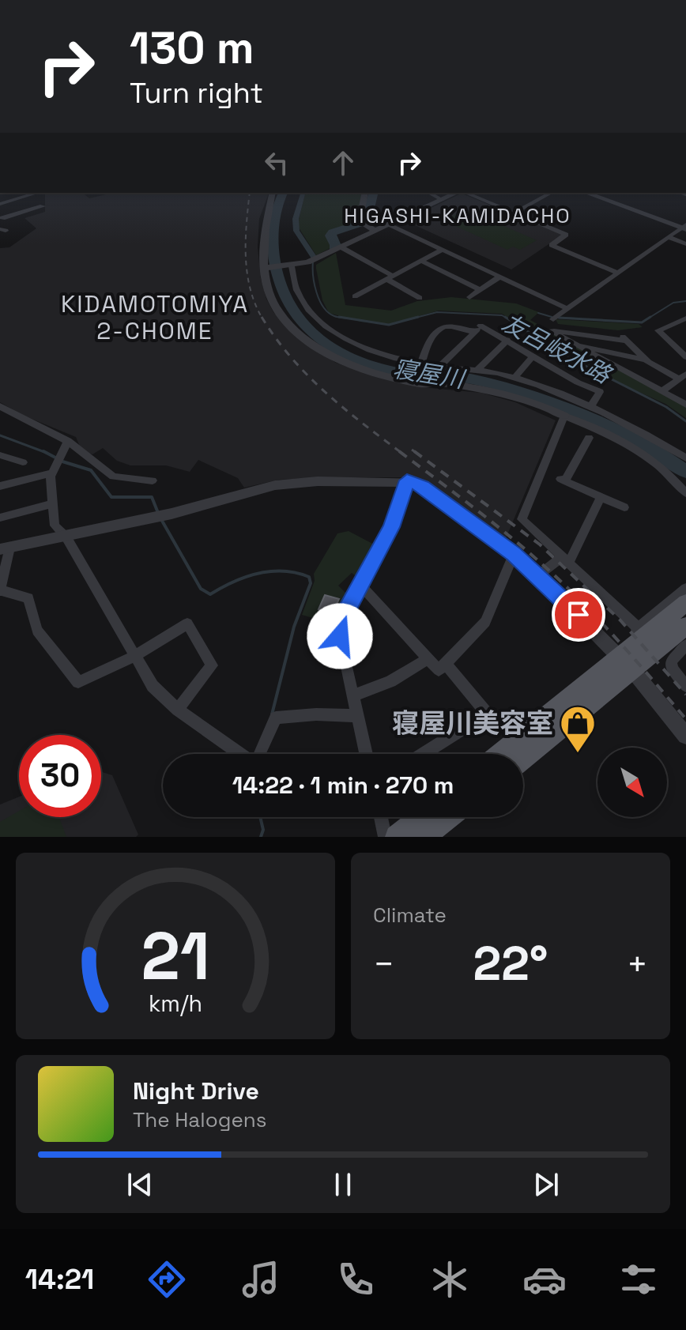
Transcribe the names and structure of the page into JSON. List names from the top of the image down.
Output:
{
  "districts": ["HIGASHI-KAMIDACHO", "KIDAMOTOMIYA 2-CHOME"],
  "water": ["友呂岐水路", "寝屋川"],
  "places": {
    "shop": ["寝屋川美容室"]
  },
  "north": "bottom right",
  "page": {
    "turn": ["130 m", "Turn right"],
    "limit": "30",
    "trip": "14:22 · 1 min · 270 m",
    "tile": "Climate",
    "heat": ["−", "22°", "+"],
    "song": ["Night Drive", "The Halogens"],
    "tabs": "14:21",
    "gauge": ["21", "km/h"]
  }
}
